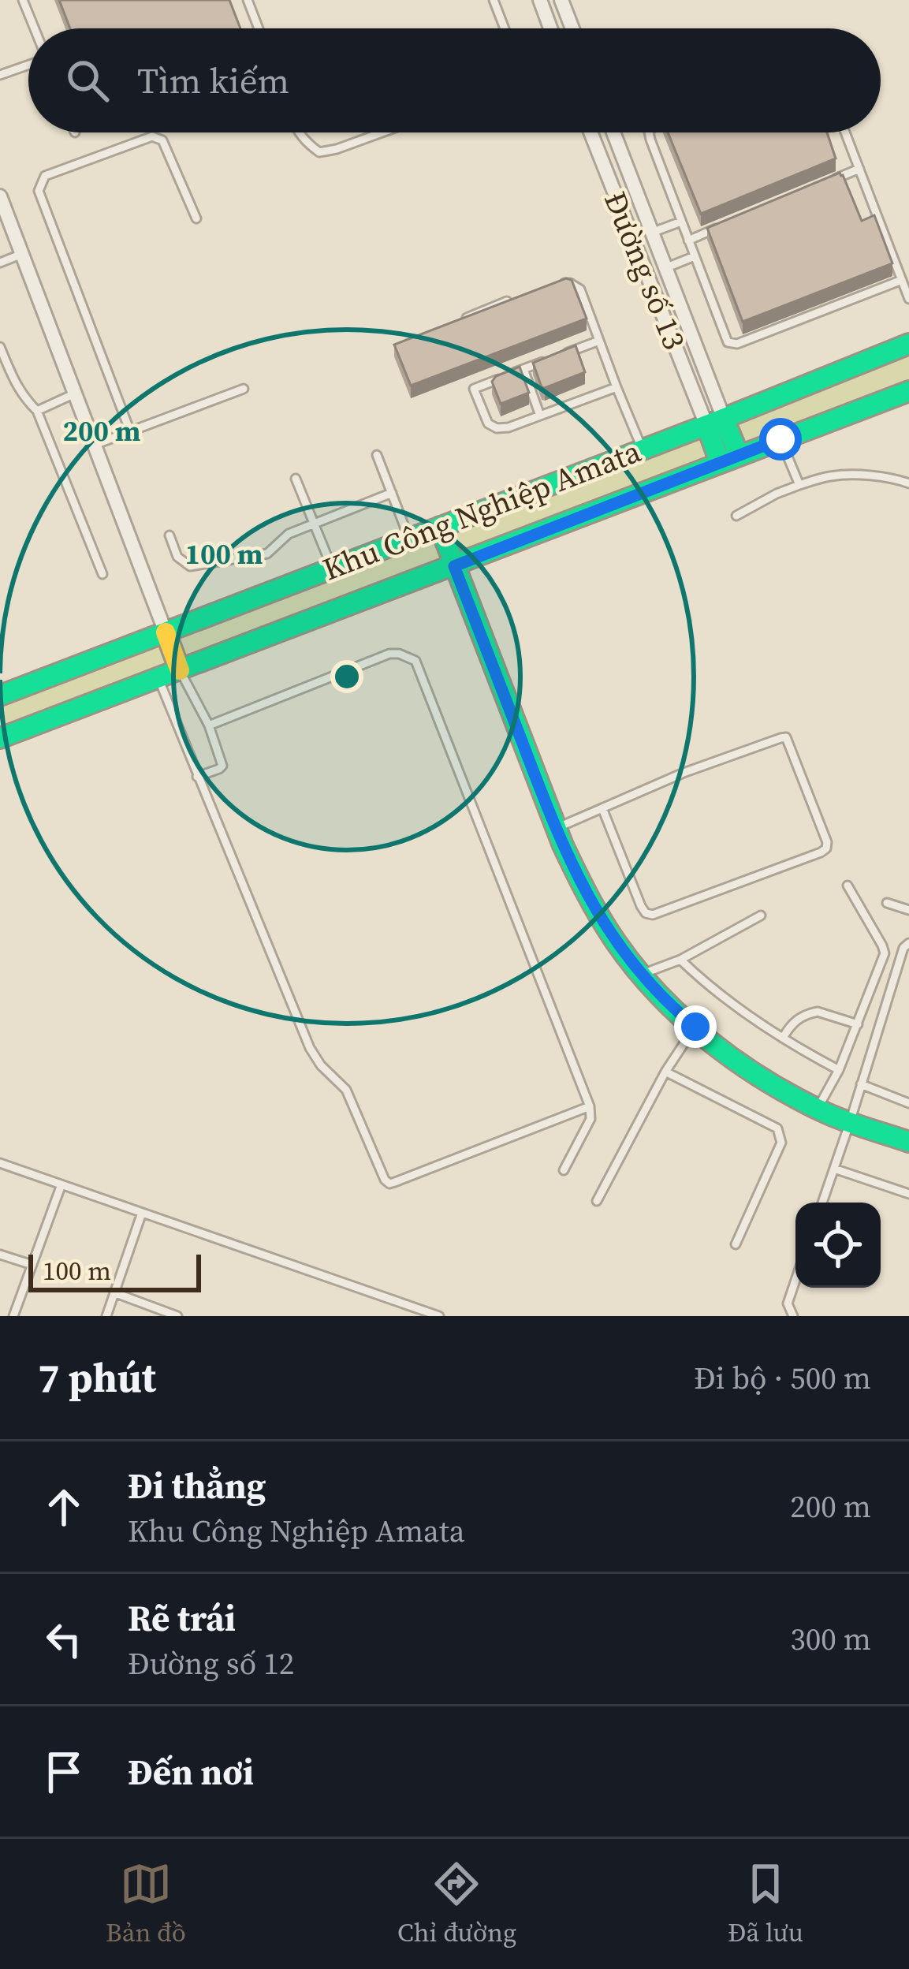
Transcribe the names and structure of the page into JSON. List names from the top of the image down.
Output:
{
  "streets": {
    "street": ["Đường số 13", "Khu Công Nghiệp Amata"]
  },
  "crossings": [
    ["Đường số 13", "Khu Công Nghiệp Amata"]
  ],
  "scale_bar": "100 m",
  "page": {
    "search": "Tìm kiếm",
    "scale": "100 m",
    "heading": ["7 phút", "Đi bộ · 500 m"],
    "list": [
      ["Đi thẳng", "Khu Công Nghiệp Amata", "200 m"],
      ["Rẽ trái", "Đường số 12", "300 m"],
      "Đến nơi"
    ],
    "nav": ["Bản đồ", "Chỉ đường", "Đã lưu"]
  },
  "rings": ["200 m", "100 m"]
}
